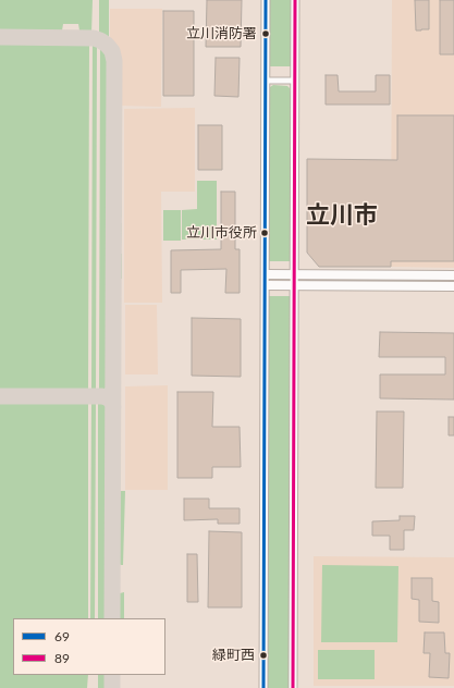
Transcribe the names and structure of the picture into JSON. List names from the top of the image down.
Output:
{
  "districts": ["立川市"],
  "places": ["立川消防署", "立川市役所", "緑町西"],
  "lines": ["transit line 69", "transit line 89"],
  "legend": ["69", "89"]
}
